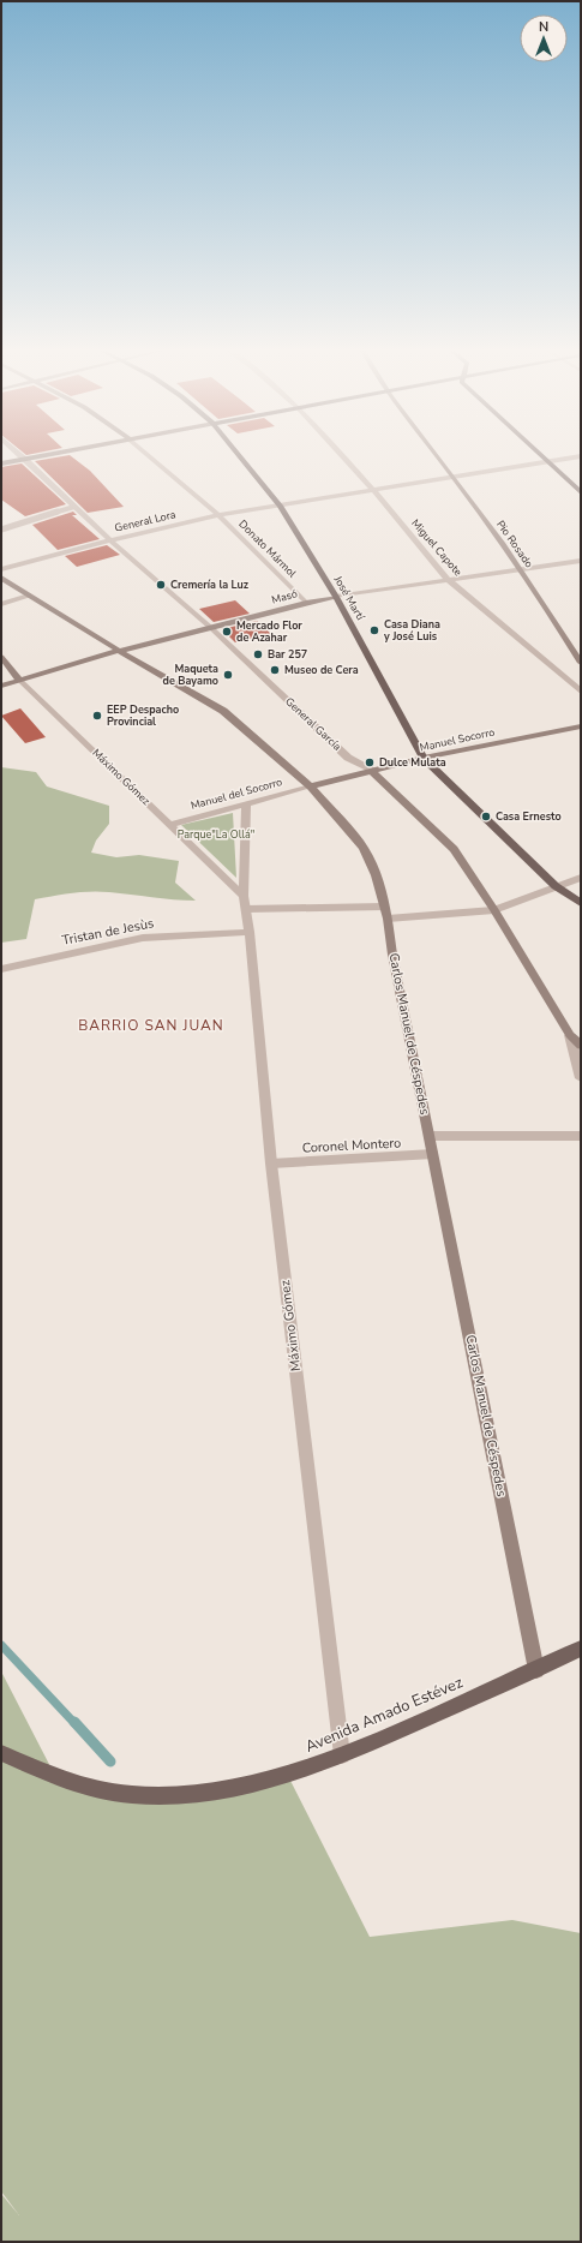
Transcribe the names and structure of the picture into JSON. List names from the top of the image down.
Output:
{
  "streets": {
    "main road": ["José Martí", "Avenida Amado Estévez"],
    "street": [
      "General Lora",
      "Pio Rosado",
      "Miguel Capote",
      "Donato Mármol",
      "Masó",
      "General García",
      "Manuel Socorro",
      "Máximo Gómez",
      "Manuel del Socorro",
      "Tristan de Jesùs",
      "Carlos Manuel de Céspedes"
    ],
    "lane": ["Coronel Montero"]
  },
  "crossings": [
    ["General Lora", "Pio Rosado"],
    ["General Lora", "Miguel Capote"],
    ["General Lora", "Donato Mármol"],
    ["General Lora", "José Martí"],
    ["General Lora", "General García"],
    ["Pio Rosado", "Masó"],
    ["Miguel Capote", "Masó"],
    ["Donato Mármol", "Masó"],
    ["Masó", "José Martí"],
    ["Masó", "General García"],
    ["Masó", "Máximo Gómez"],
    ["Masó", "Carlos Manuel de Céspedes"],
    ["José Martí", "Manuel Socorro"],
    ["General García", "Manuel Socorro"],
    ["Manuel Socorro", "Manuel del Socorro"],
    ["Manuel Socorro", "Carlos Manuel de Céspedes"],
    ["Máximo Gómez", "Manuel del Socorro"],
    ["Máximo Gómez", "Tristan de Jesùs"],
    ["Máximo Gómez", "Coronel Montero"],
    ["Máximo Gómez", "Avenida Amado Estévez"],
    ["Manuel del Socorro", "Carlos Manuel de Céspedes"],
    ["Carlos Manuel de Céspedes", "Coronel Montero"],
    ["Carlos Manuel de Céspedes", "Avenida Amado Estévez"]
  ],
  "districts": ["BARRIO SAN JUAN"],
  "parks": ["Parque\"La Ollá\""],
  "places": [
    "Cremería la Luz",
    "Casa Diana y José Luis",
    "Mercado Flor de Azahar",
    "Bar 257",
    "Museo de Cera",
    "Maqueta de Bayamo",
    "EEP Despacho Provincial",
    "Dulce Mulata",
    "Casa Ernesto"
  ],
  "north": "top"
}
